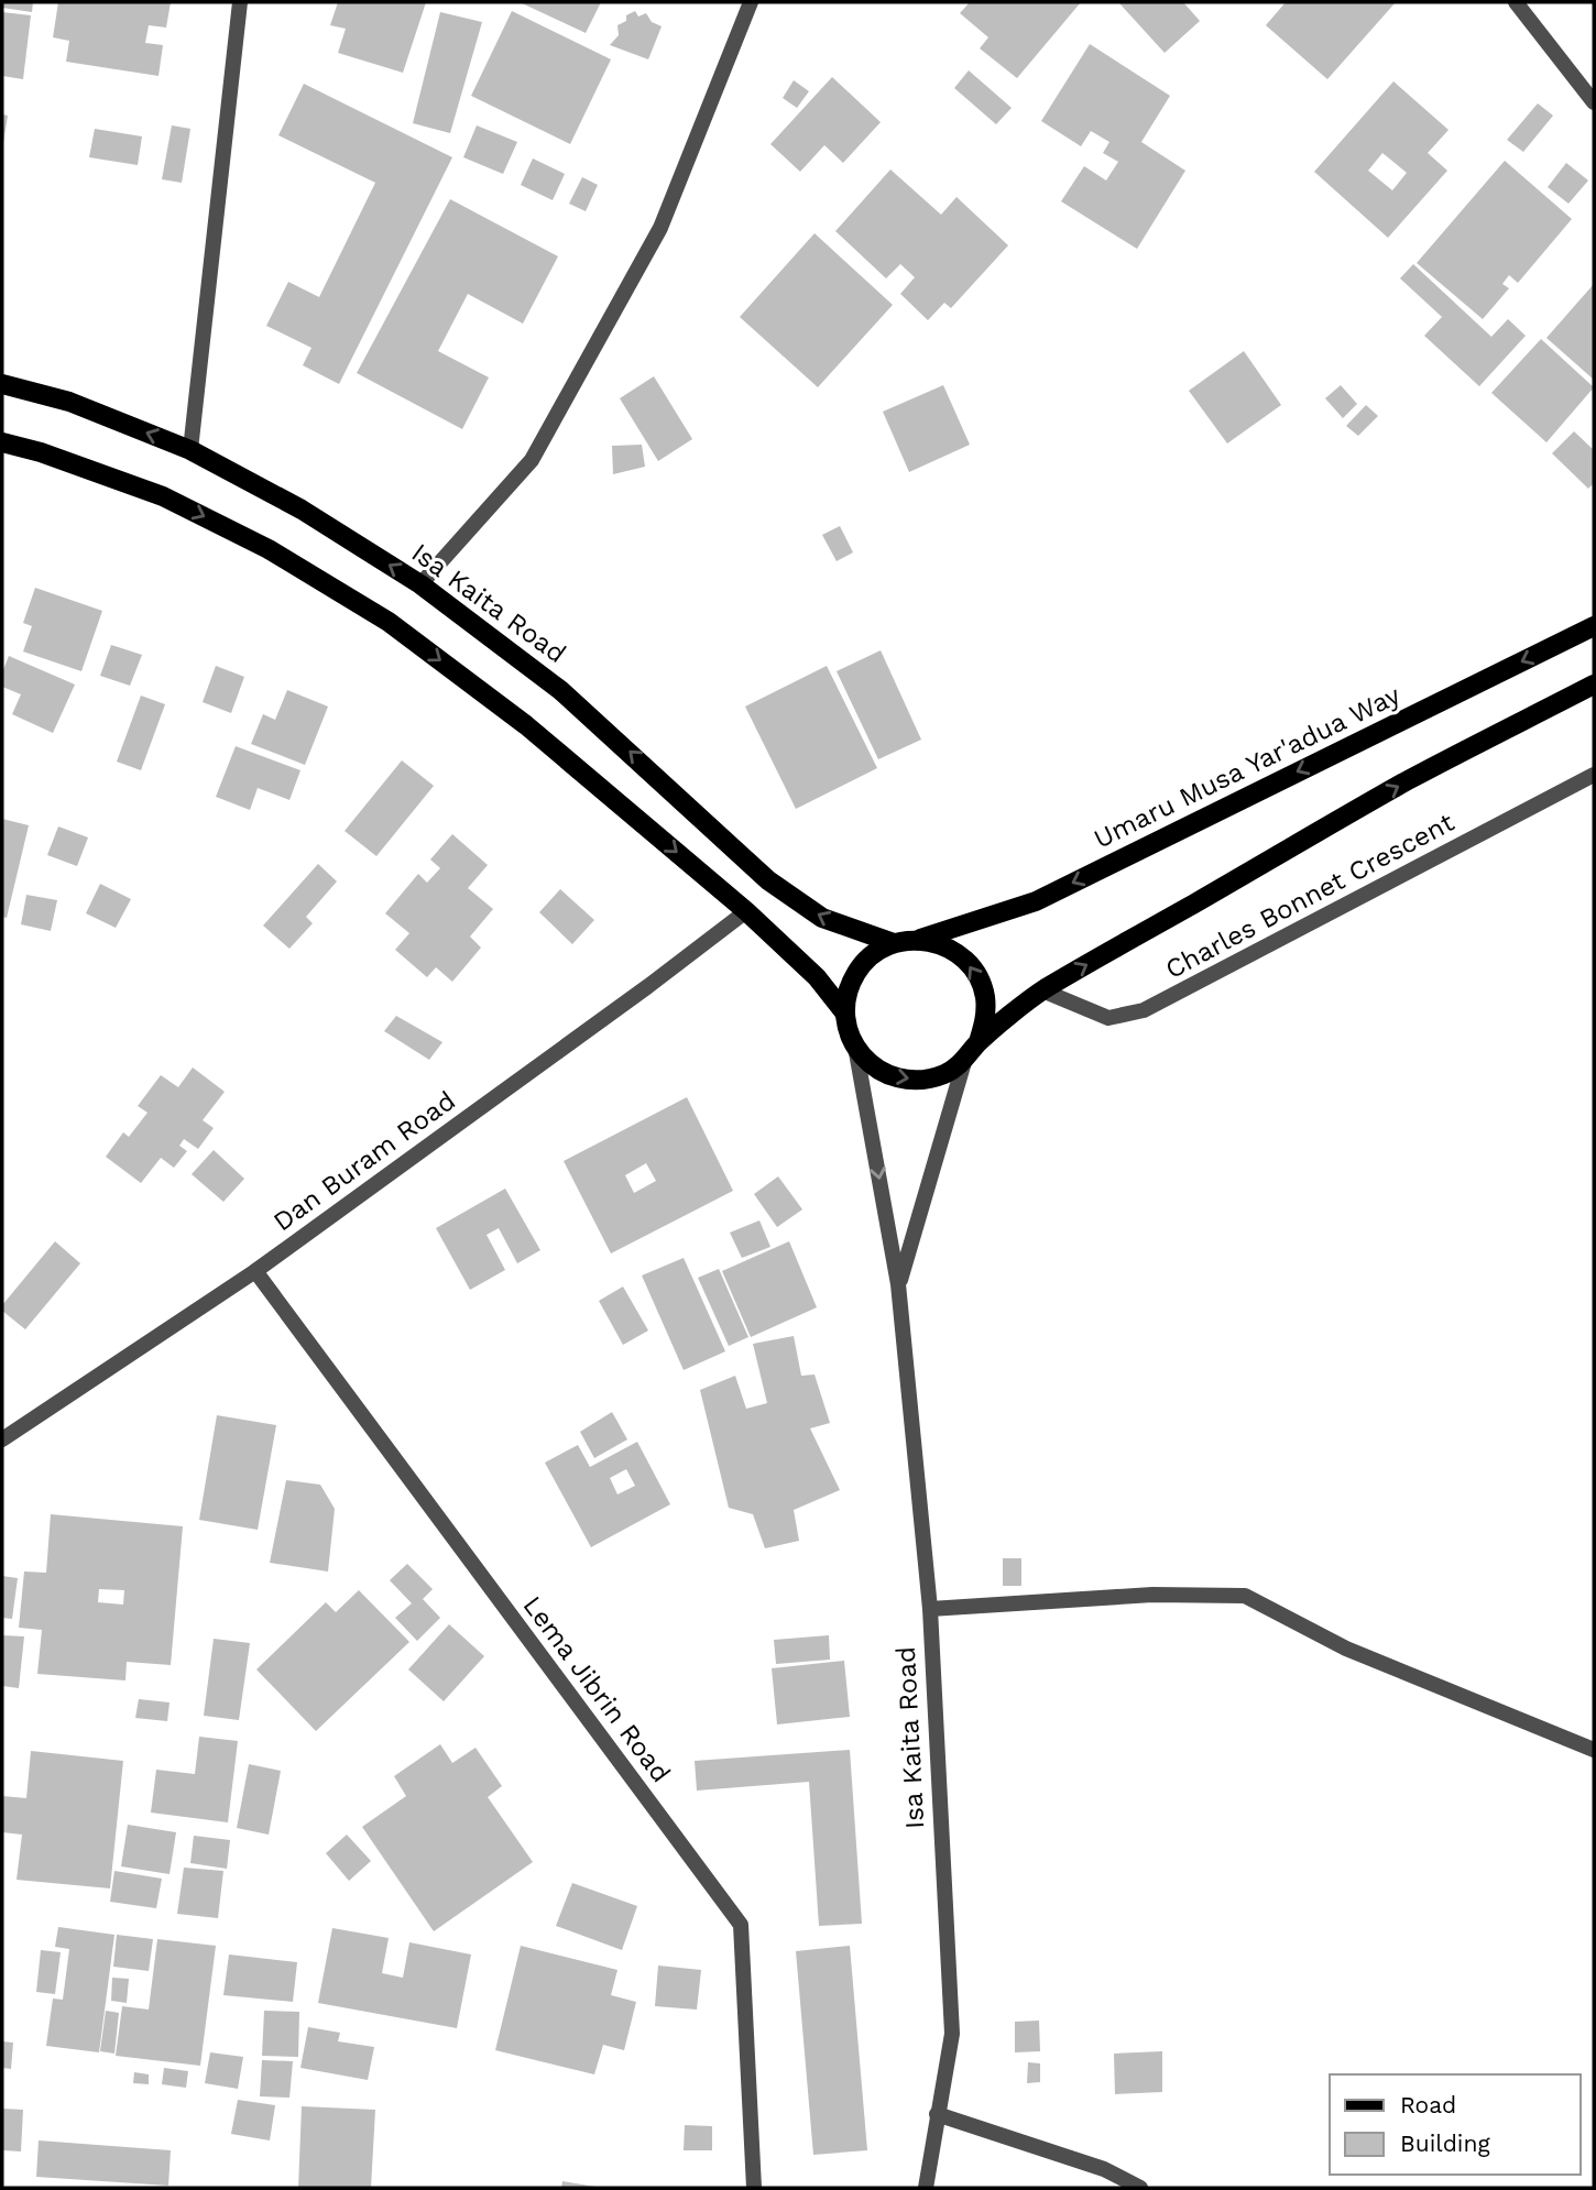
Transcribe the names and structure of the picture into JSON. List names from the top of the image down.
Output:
{
  "streets": {
    "main road": ["Isa Kaita Road", "Umaru Musa Yar'adua Way"],
    "street": ["Charles Bonnet Crescent", "Dan Buram Road", "Lema Jibrin Road"]
  },
  "crossings": [
    ["Isa Kaita Road", "Umaru Musa Yar'adua Way"],
    ["Dan Buram Road", "Lema Jibrin Road"]
  ],
  "legend": ["Road", "Building"]
}
